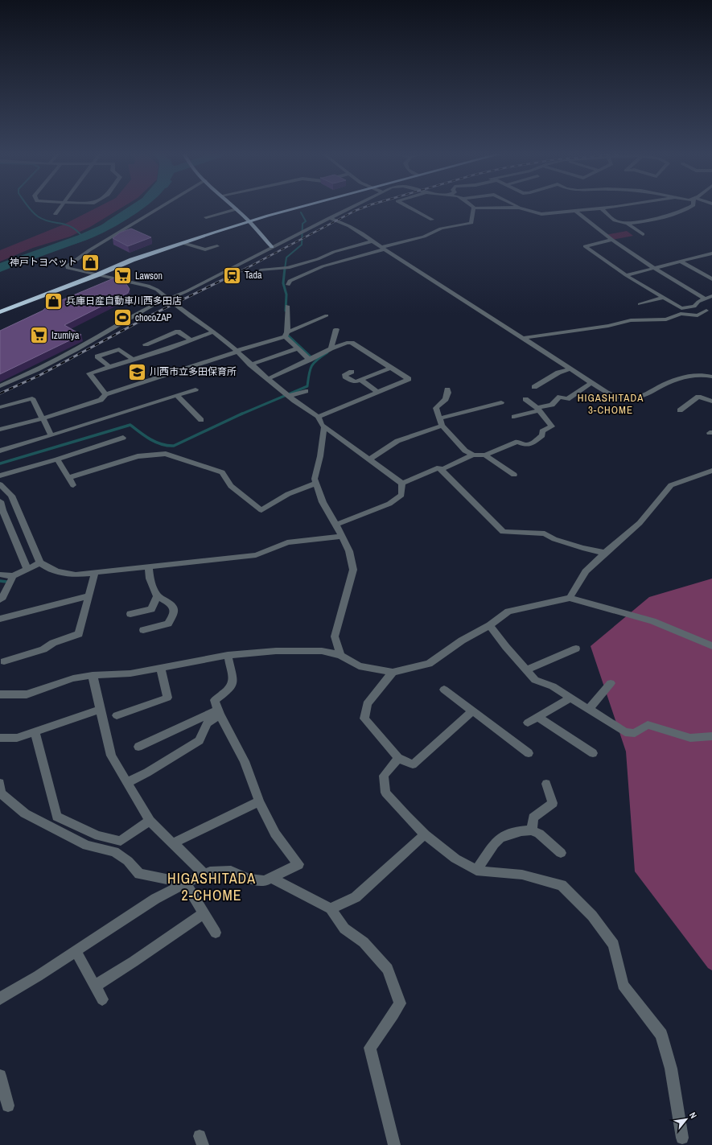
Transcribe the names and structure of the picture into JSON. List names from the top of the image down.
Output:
{
  "districts": ["HIGASHITADA 3-CHOME", "HIGASHITADA 2-CHOME"],
  "places": {
    "shop": ["神戸トヨペット", "兵庫日産自動車川西多田店"],
    "station": ["Tada"],
    "supermarket": ["Lawson", "Izumiya"],
    "sports": ["chocoZAP"],
    "school or university": ["川西市立多田保育所"]
  },
  "north": "top right"
}
